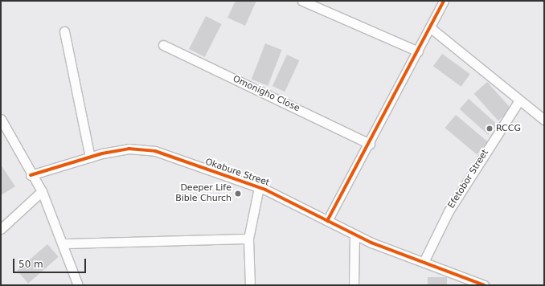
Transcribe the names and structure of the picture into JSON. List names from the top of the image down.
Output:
{
  "streets": {
    "street": ["Omonigho Close", "Okabure Street", "Efetobor Street"]
  },
  "crossings": [
    ["Okabure Street", "Efetobor Street"]
  ],
  "places": ["RCCG", "Deeper Life Bible Church"],
  "scale_bar": "50 m"
}
